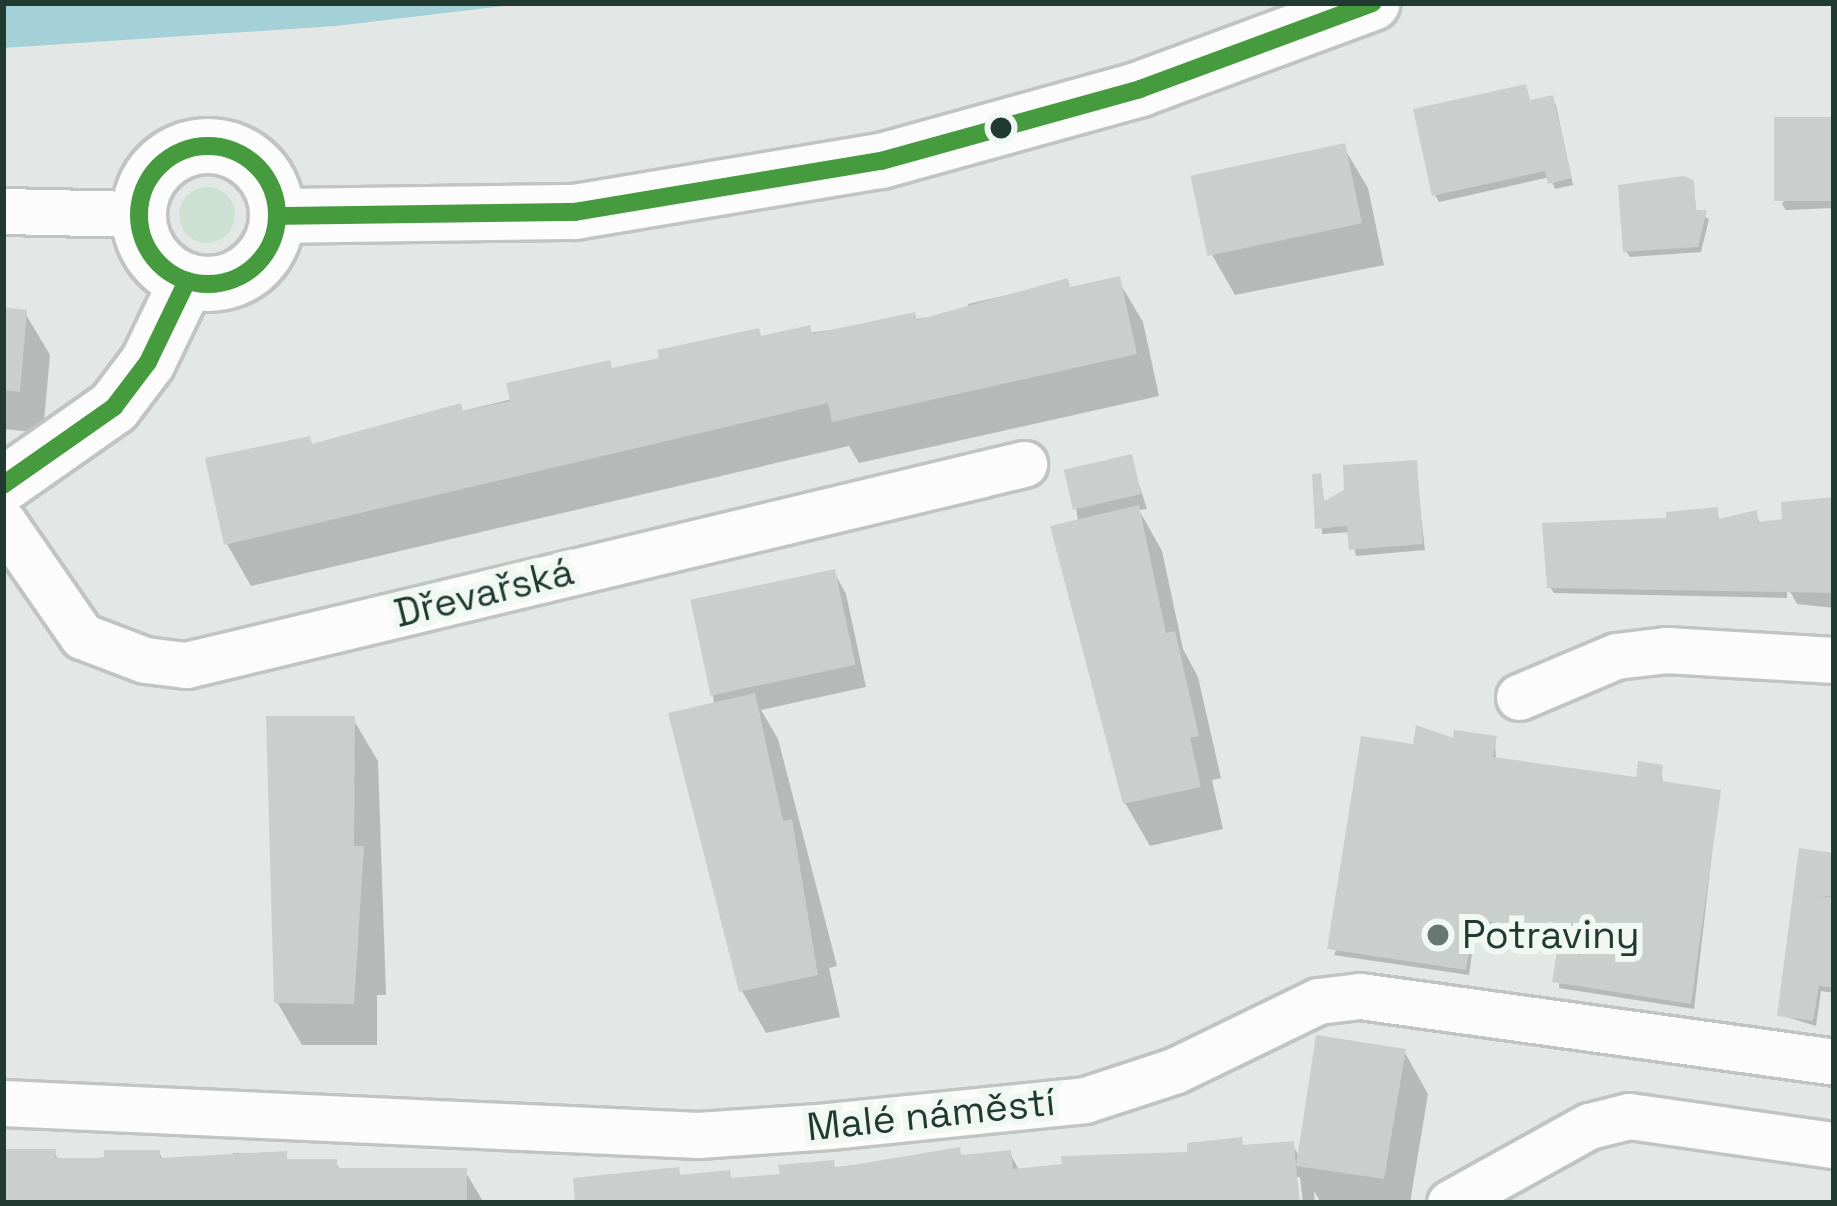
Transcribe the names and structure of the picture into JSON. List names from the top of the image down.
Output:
{
  "streets": {
    "street": ["Dřevařská", "Malé náměstí"]
  },
  "places": ["Potraviny"]
}
